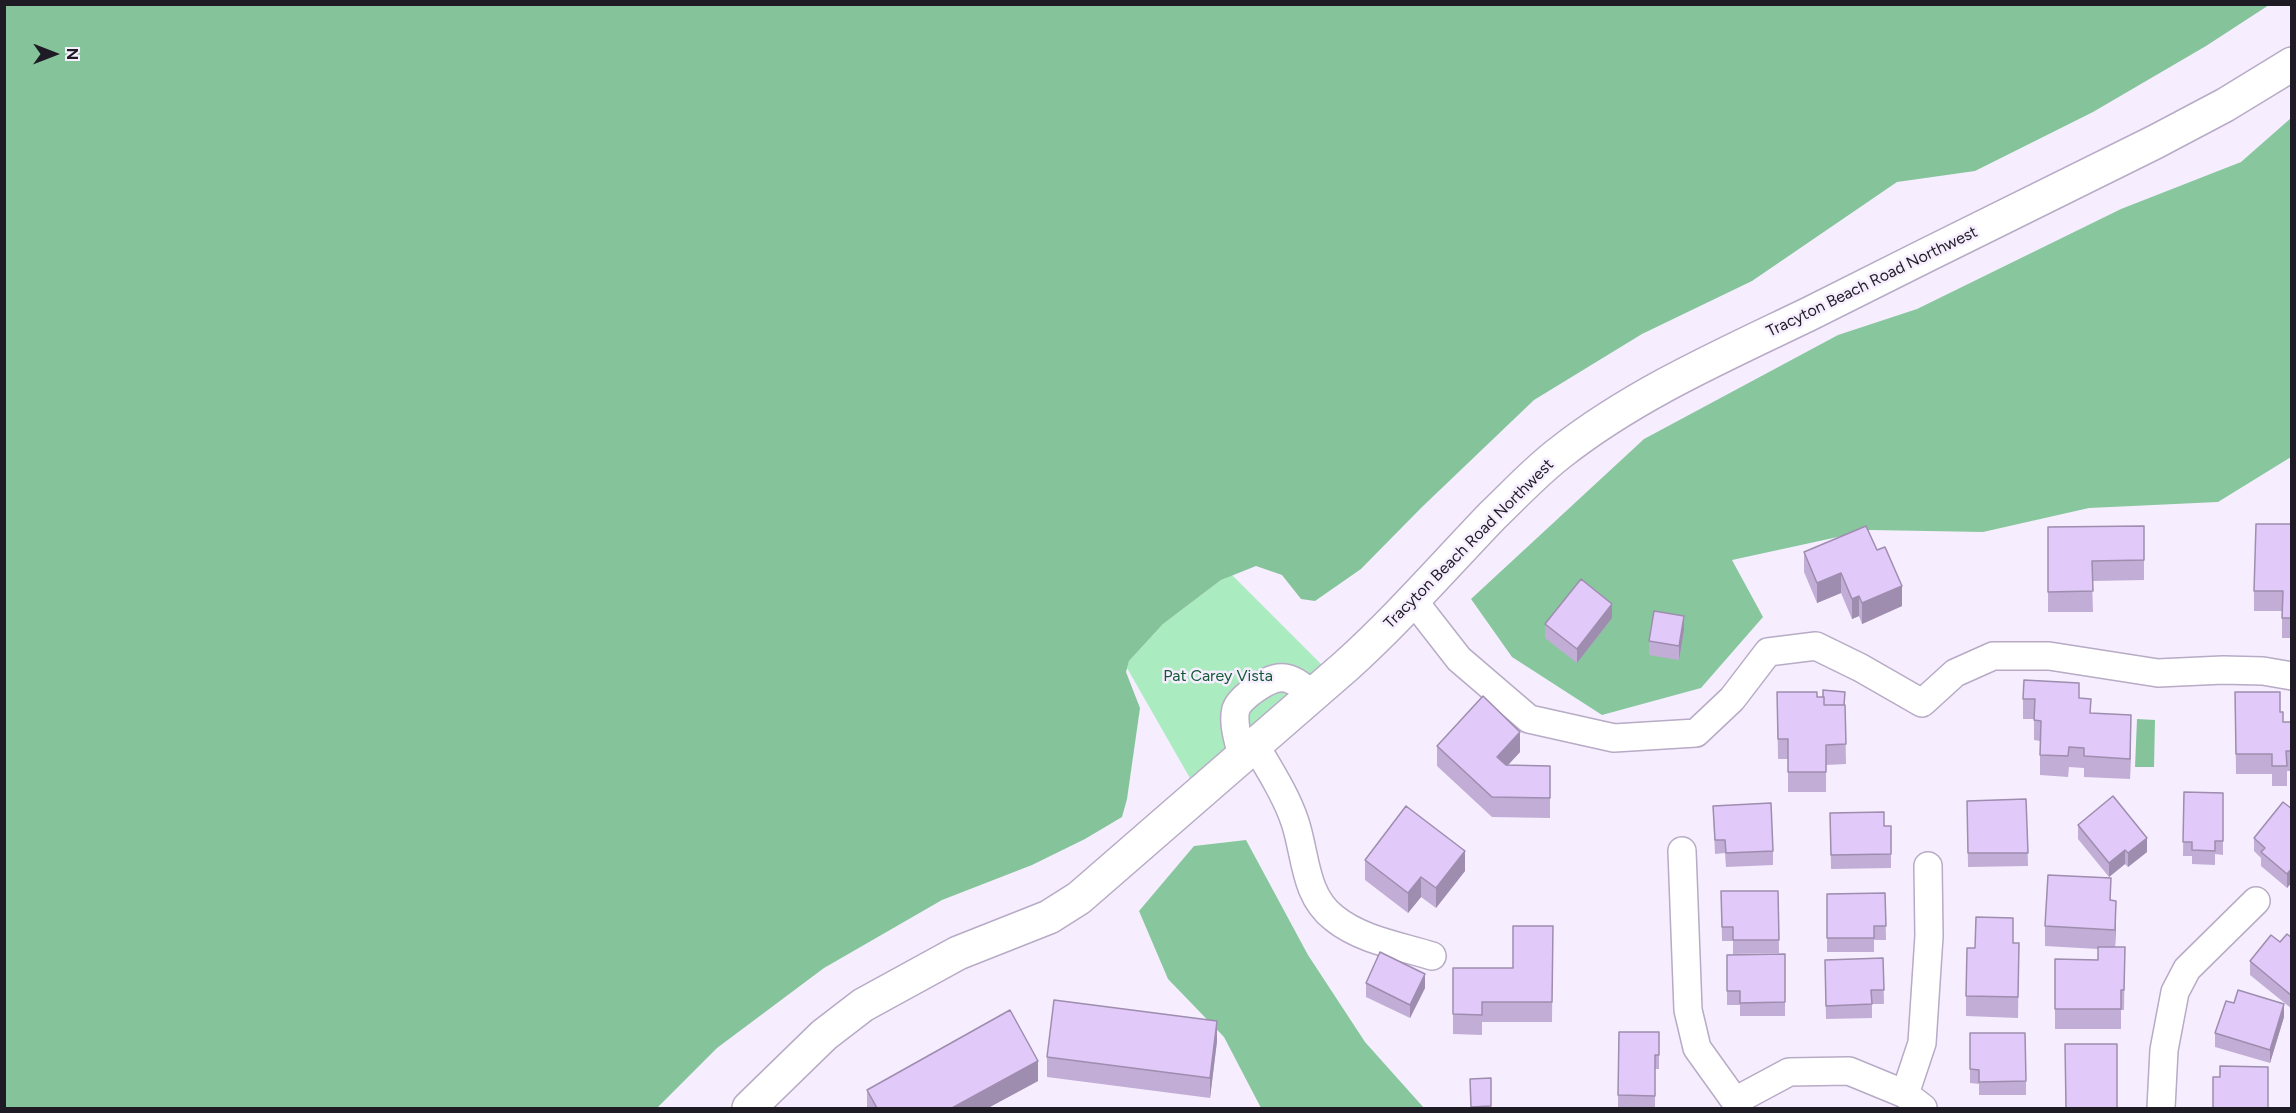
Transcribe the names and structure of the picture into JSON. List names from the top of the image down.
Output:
{
  "streets": {
    "main road": ["Tracyton Beach Road Northwest"]
  },
  "parks": ["Pat Carey Vista"],
  "north": "right"
}
